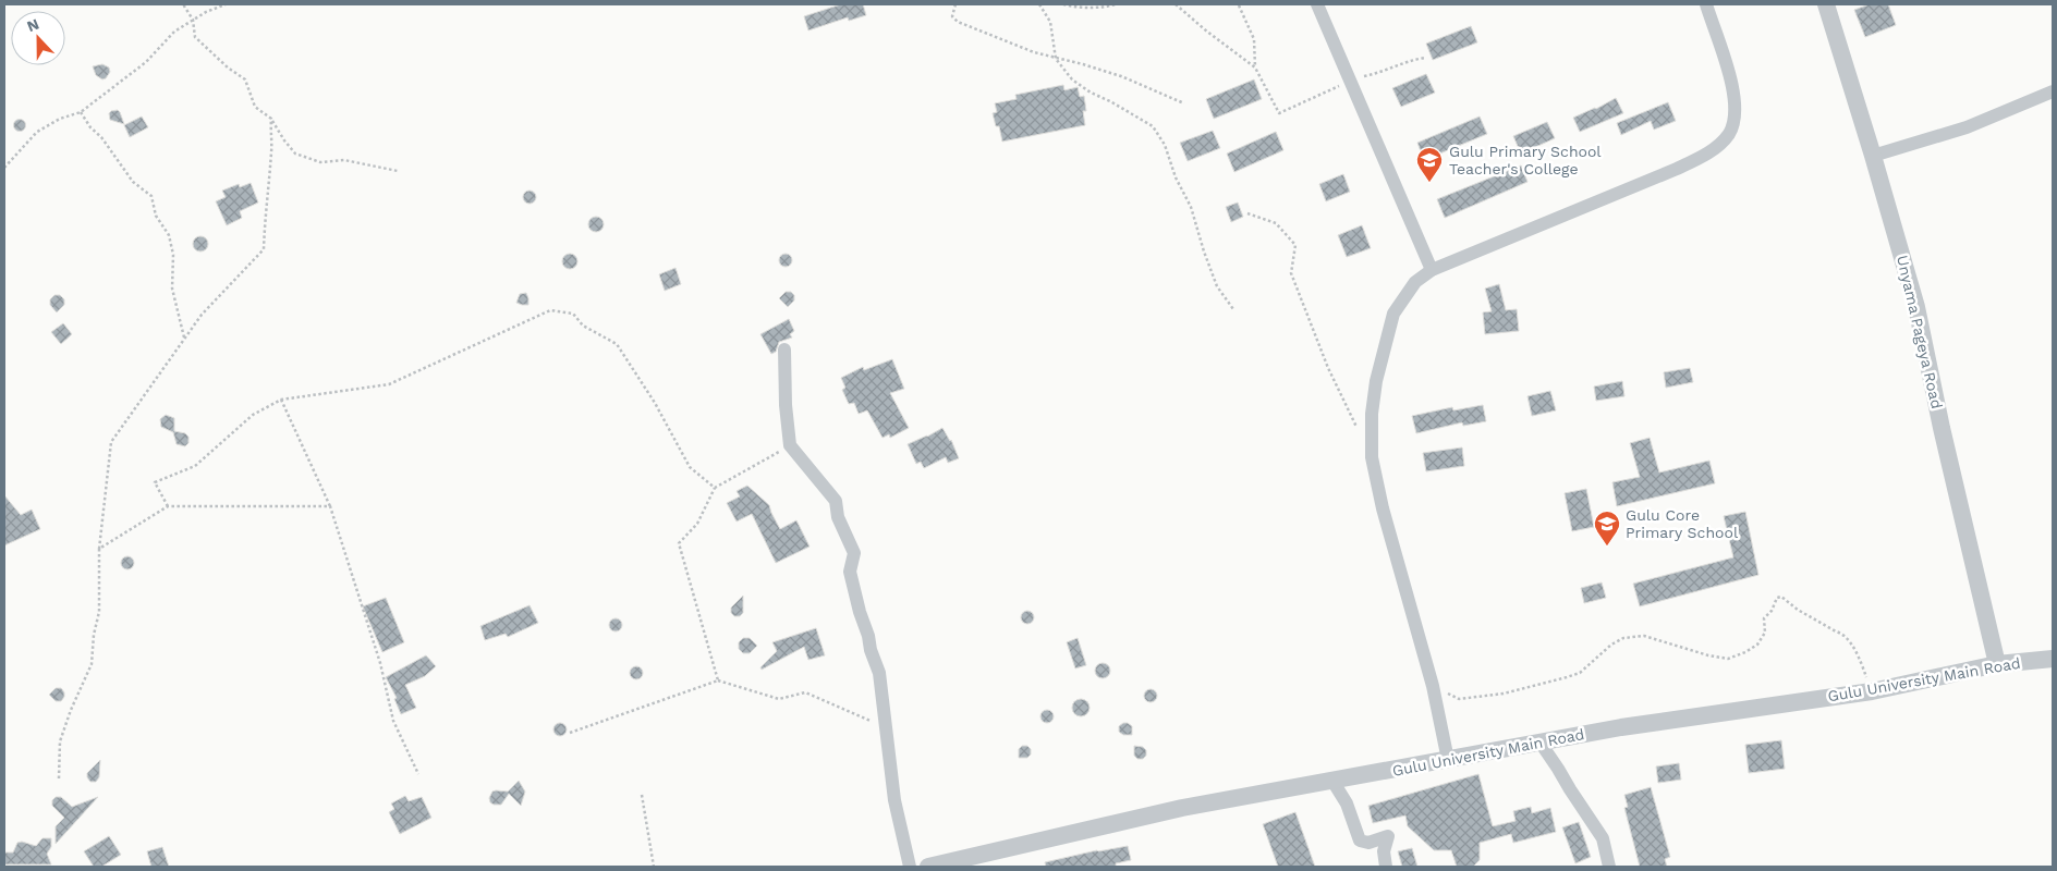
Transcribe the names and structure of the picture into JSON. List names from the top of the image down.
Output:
{
  "streets": {
    "street": ["Unyama Pageya Road", "Gulu University Main Road"]
  },
  "crossings": [
    ["Unyama Pageya Road", "Gulu University Main Road"]
  ],
  "places": {
    "school or university": ["Gulu Primary School Teacher's College", "Gulu Core Primary School"]
  },
  "north": "top"
}
